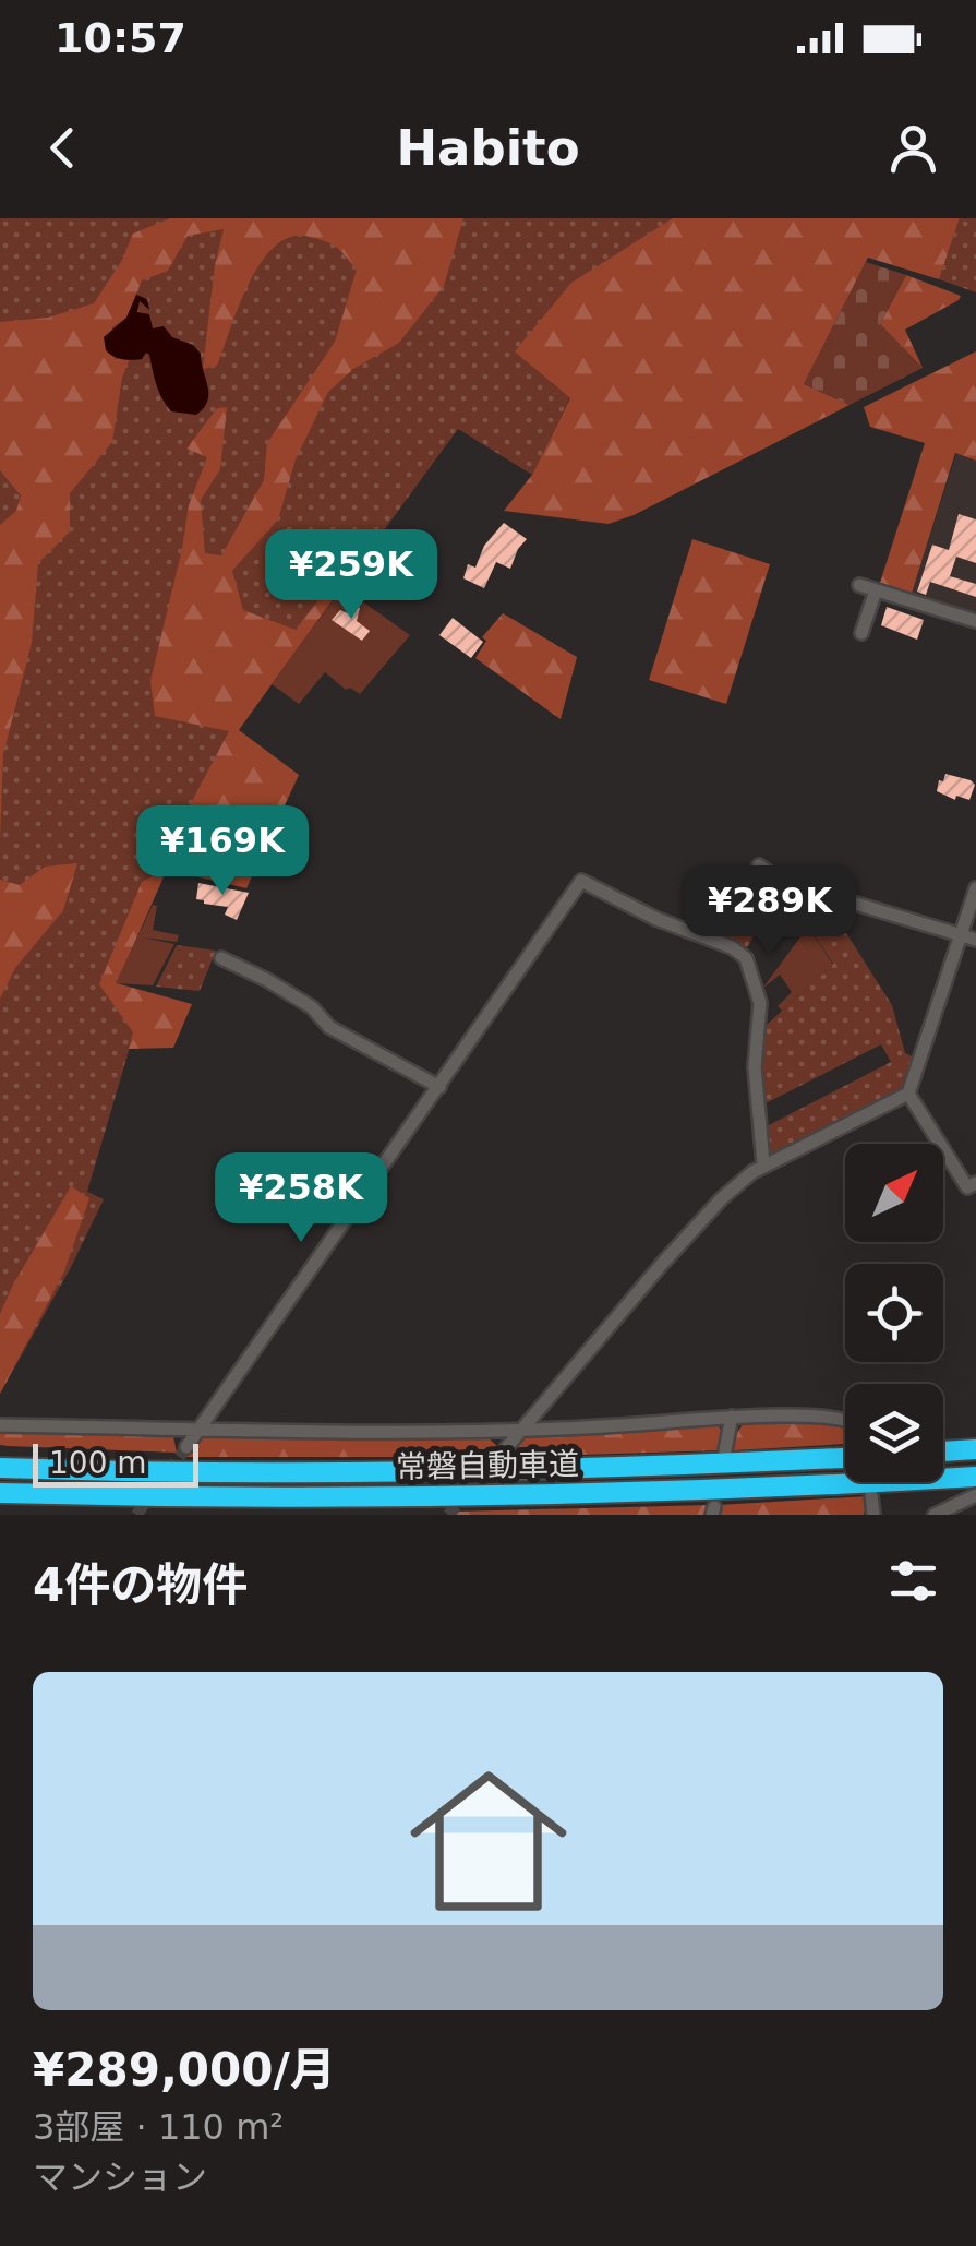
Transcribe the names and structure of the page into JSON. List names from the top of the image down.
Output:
{
  "streets": {
    "highway": ["常磐自動車道"]
  },
  "scale_bar": "100 m",
  "north": "top right",
  "page": {
    "status": "10:57",
    "header": "Habito",
    "price": [
      "¥259K",
      "¥169K",
      "¥289K",
      "¥258K"
    ],
    "scale": "100 m",
    "heading": "4件の物件",
    "list": [
      {
        "name": "¥289,000/月",
        "note": "3部屋 · 110 m² · マンション"
      }
    ]
  }
}
